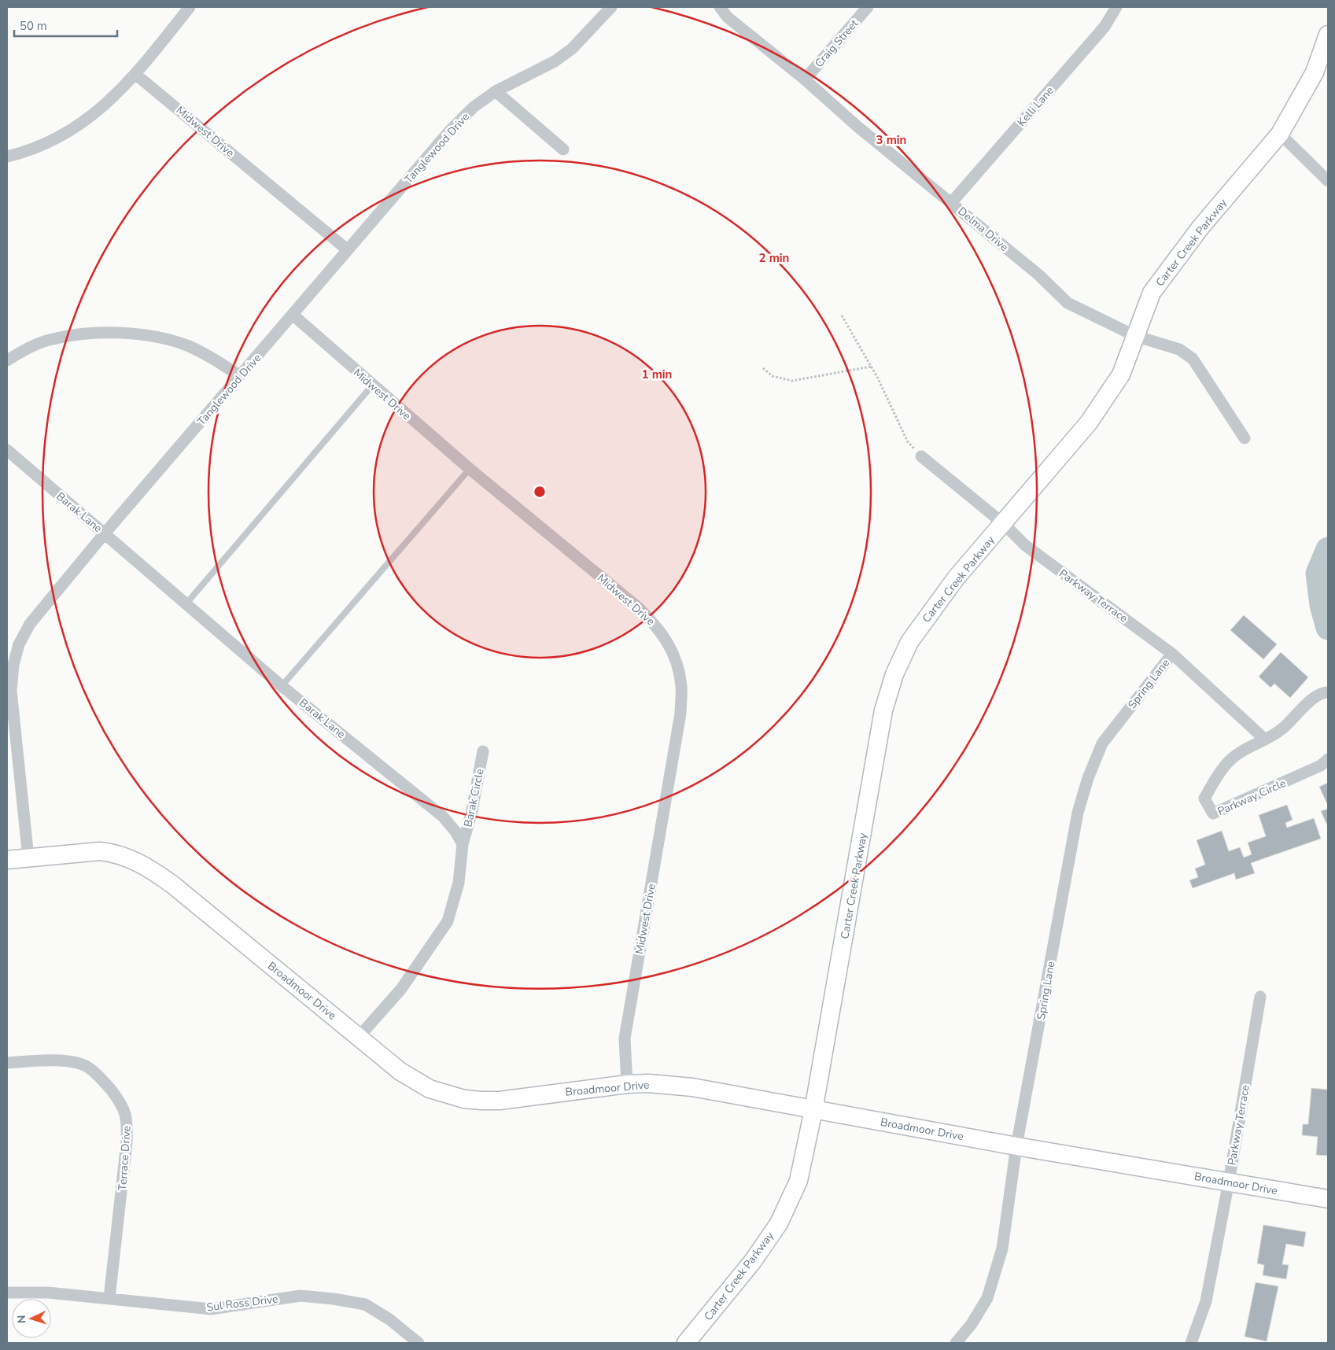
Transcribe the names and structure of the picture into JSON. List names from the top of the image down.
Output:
{
  "streets": {
    "street": [
      "Craig Street",
      "Kelli Lane",
      "Midwest Drive",
      "Tanglewood Drive",
      "Delma Drive",
      "Carter Creek Parkway",
      "Barak Lane",
      "Parkway Terrace",
      "Spring Lane",
      "Parkway Circle",
      "Barak Circle",
      "Broadmoor Drive",
      "Terrace Drive",
      "Sul Ross Drive"
    ]
  },
  "crossings": [
    ["Craig Street", "Delma Drive"],
    ["Kelli Lane", "Delma Drive"],
    ["Midwest Drive", "Tanglewood Drive"],
    ["Midwest Drive", "Broadmoor Drive"],
    ["Tanglewood Drive", "Barak Lane"],
    ["Tanglewood Drive", "Broadmoor Drive"],
    ["Delma Drive", "Carter Creek Parkway"],
    ["Carter Creek Parkway", "Parkway Terrace"],
    ["Carter Creek Parkway", "Broadmoor Drive"],
    ["Barak Lane", "Barak Circle"],
    ["Parkway Terrace", "Spring Lane"],
    ["Parkway Terrace", "Parkway Circle"],
    ["Parkway Terrace", "Broadmoor Drive"],
    ["Spring Lane", "Broadmoor Drive"],
    ["Terrace Drive", "Sul Ross Drive"]
  ],
  "scale_bar": "50 m",
  "north": "left",
  "rings": ["3 min", "2 min", "1 min"]
}
